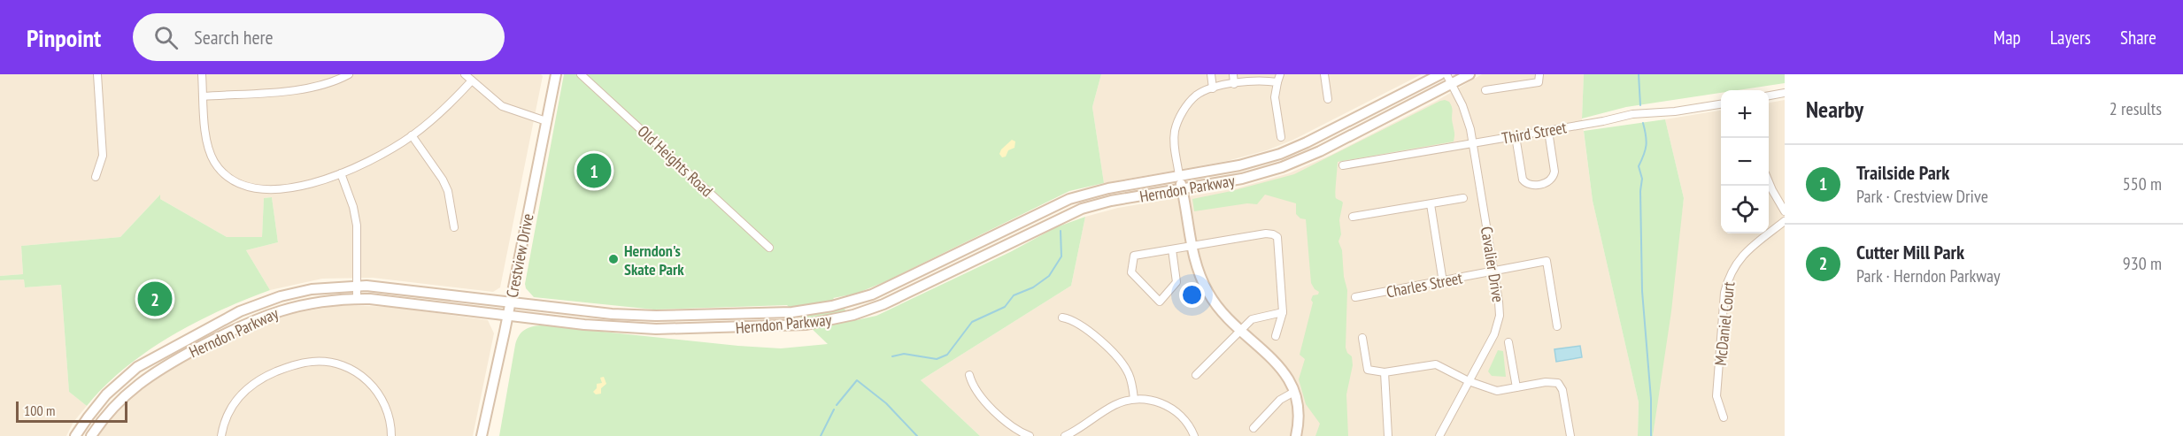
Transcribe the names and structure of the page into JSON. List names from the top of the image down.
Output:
{
  "streets": {
    "main road": ["Herndon Parkway", "Crestview Drive"],
    "street": [
      "Third Street",
      "Old Heights Road",
      "Cavalier Drive",
      "Charles Street",
      "McDaniel Court"
    ]
  },
  "crossings": [
    ["Third Street", "Cavalier Drive"],
    ["Herndon Parkway", "Crestview Drive"],
    ["Herndon Parkway", "Cavalier Drive"],
    ["Cavalier Drive", "Charles Street"]
  ],
  "places": ["Herndon's Skate Park"],
  "scale_bar": "100 m",
  "page": {
    "header": "Pinpoint",
    "search": "Search here",
    "nav": ["Map", "Layers", "Share"],
    "heading": ["Nearby", "2 results"],
    "map_buttons": ["+", "−"],
    "list": [
      {
        "mark": "1",
        "name": "Trailside Park",
        "note": "Park · Crestview Drive",
        "value": "550 m"
      },
      {
        "mark": "2",
        "name": "Cutter Mill Park",
        "note": "Park · Herndon Parkway",
        "value": "930 m"
      }
    ],
    "pins": ["1", "2"],
    "scale": "100 m"
  }
}
